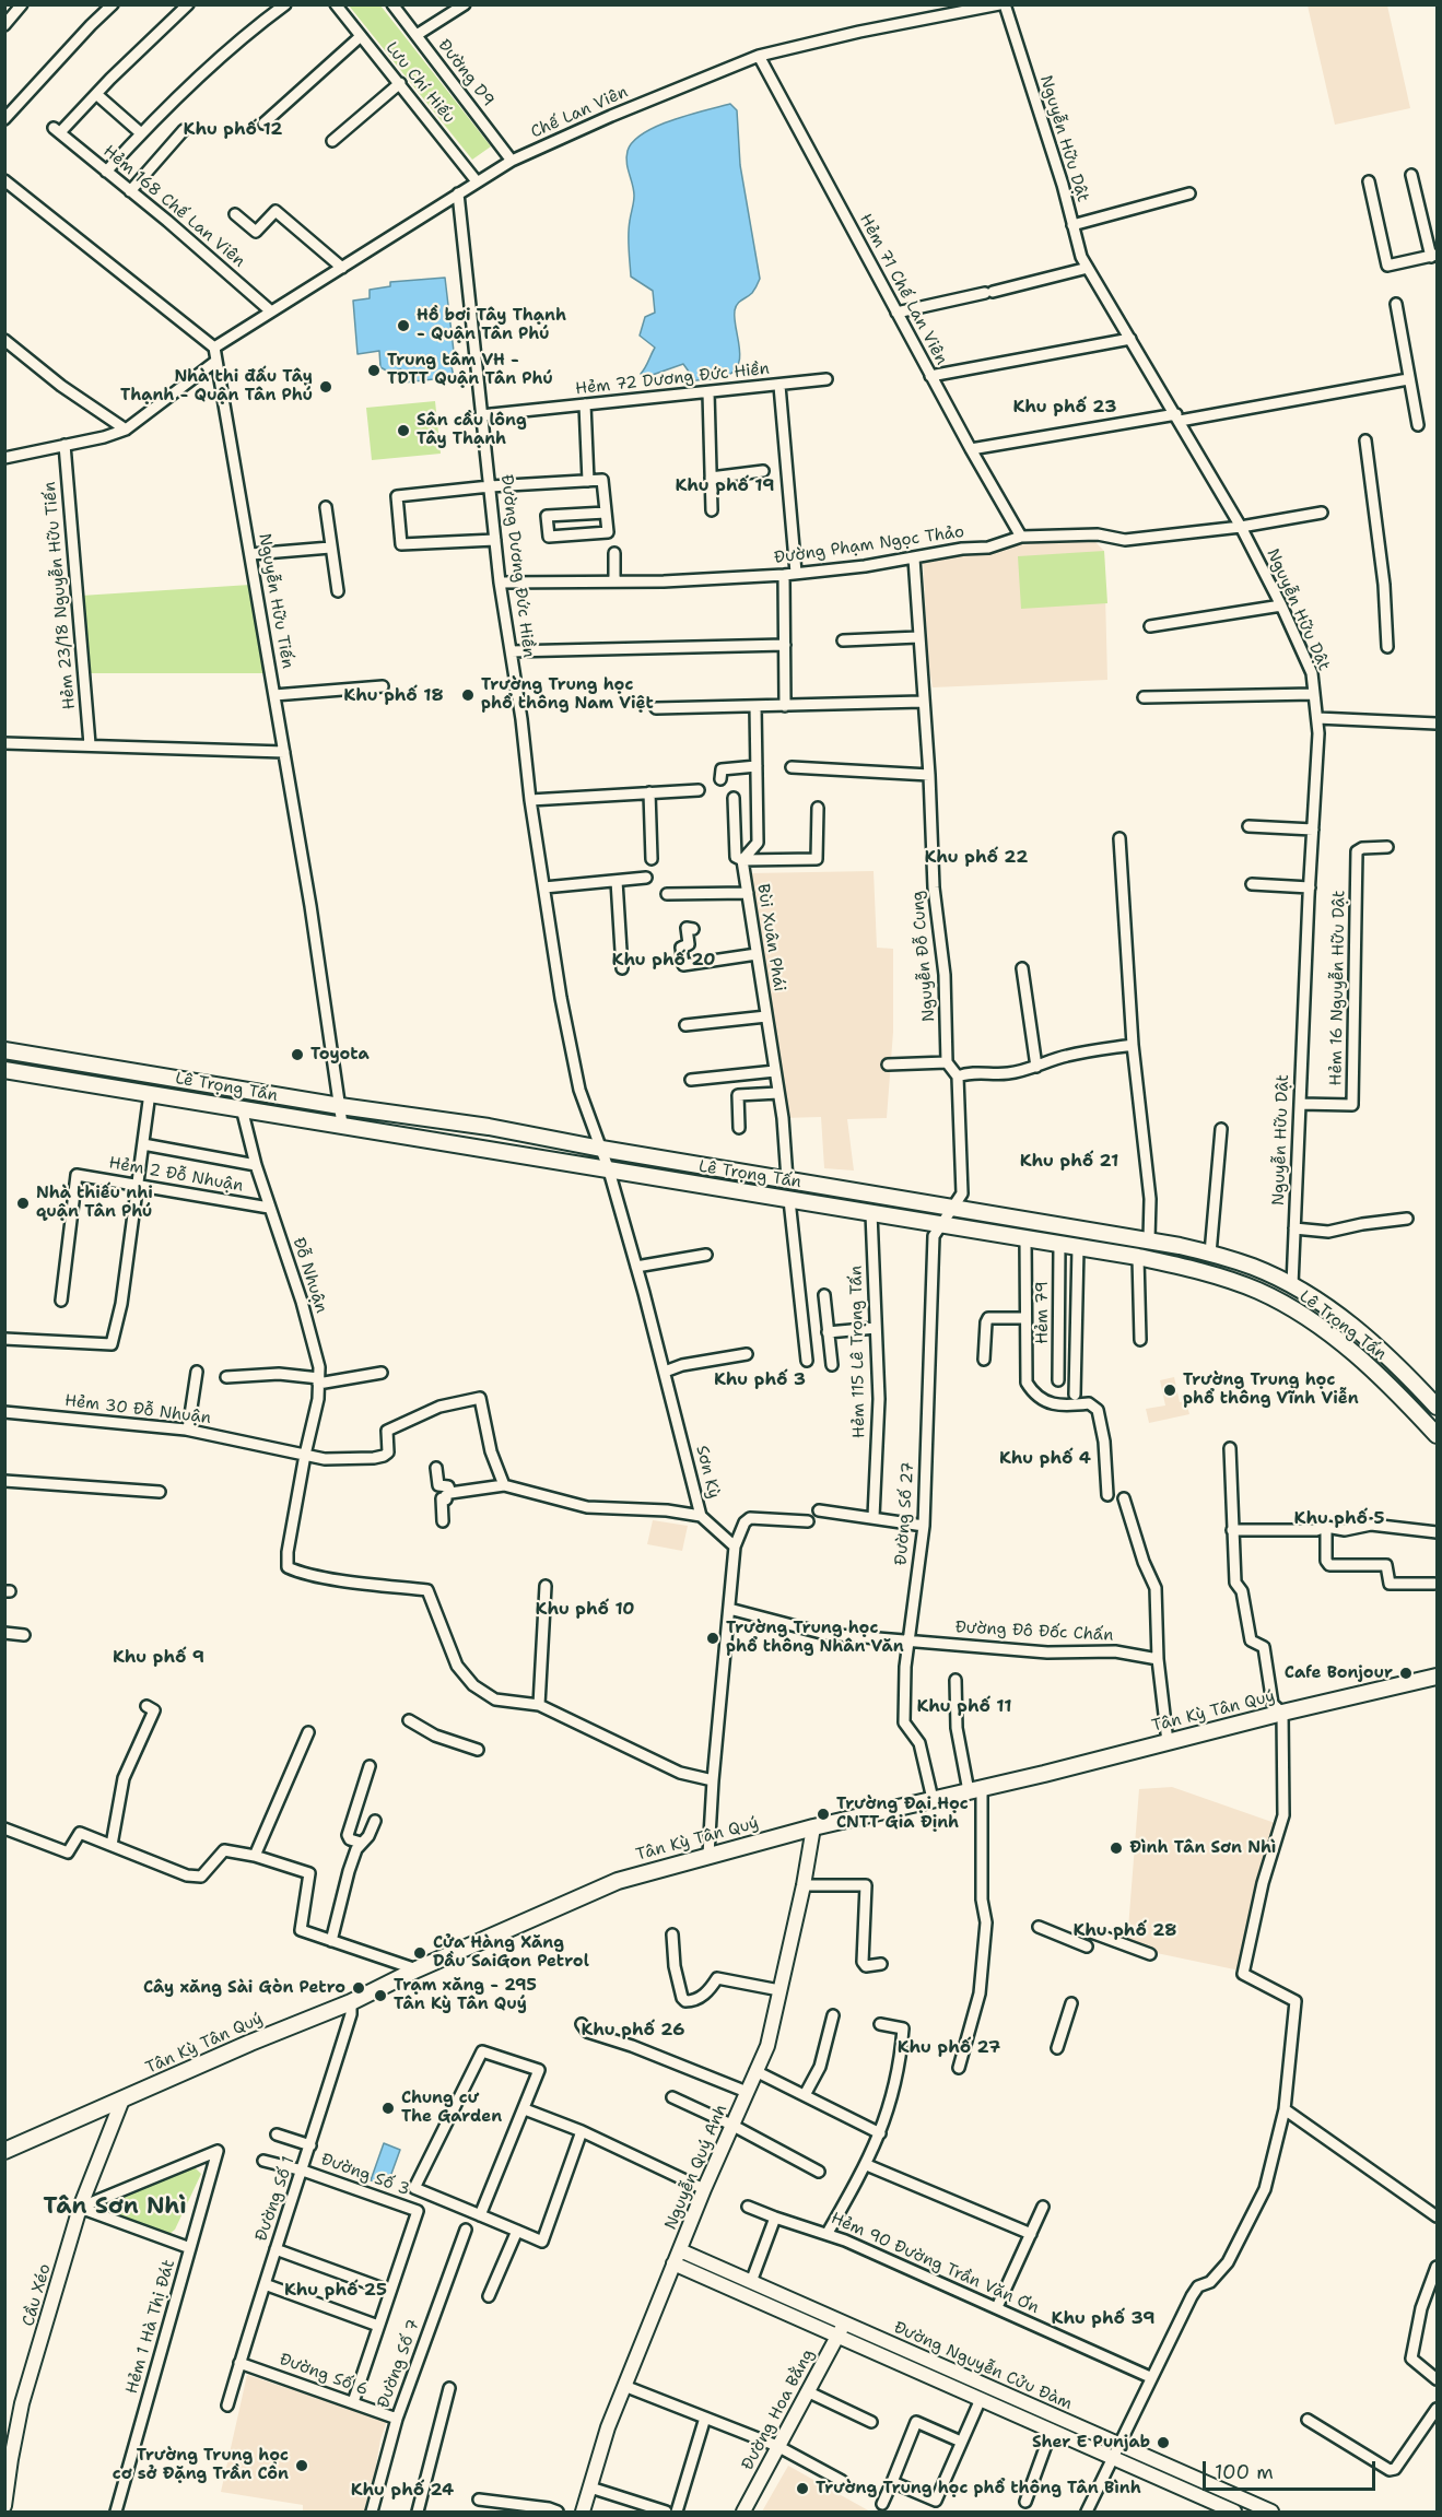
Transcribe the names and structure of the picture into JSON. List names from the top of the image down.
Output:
{
  "streets": {
    "main road": ["Lê Trọng Tấn", "Tân Kỳ Tân Quý"],
    "street": [
      "Đường D9",
      "Lưu Chí Hiếu",
      "Chế Lan Viên",
      "Nguyễn Hữu Dật",
      "Hẻm 168 Chế Lan Viên",
      "Hẻm 71 Chế Lan Viên",
      "Hẻm 72 Dương Đức Hiền",
      "Đường Phạm Ngọc Thảo",
      "Đường Dương Đức Hiền",
      "Hẻm 23/18 Nguyễn Hữu Tiến",
      "Nguyễn Hữu Tiến",
      "Bùi Xuân Phái",
      "Nguyễn Đỗ Cung",
      "Hẻm 16 Nguyễn Hữu Dật",
      "Hẻm 2 Đỗ Nhuận",
      "Đỗ Nhuận",
      "Hẻm 79",
      "Hẻm 115 Lê Trọng Tấn",
      "Hẻm 30 Đỗ Nhuận",
      "Sơn Kỳ",
      "Đường Số 27",
      "Đường Đô Đốc Chấn",
      "Nguyễn Quý Anh",
      "Đường Số 3",
      "Đường Số 1",
      "Hẻm 90 Đường Trần Văn Ơn",
      "Cầu Xéo",
      "Hẻm 1 Hà Thị Đát",
      "Đường Số 7",
      "Đường Nguyễn Cửu Đàm",
      "Đường Số 6",
      "Đường Hoa Bằng"
    ]
  },
  "crossings": [
    ["Đường D9", "Chế Lan Viên"],
    ["Lưu Chí Hiếu", "Chế Lan Viên"],
    ["Chế Lan Viên", "Hẻm 168 Chế Lan Viên"],
    ["Chế Lan Viên", "Hẻm 71 Chế Lan Viên"],
    ["Chế Lan Viên", "Đường Dương Đức Hiền"],
    ["Chế Lan Viên", "Nguyễn Hữu Tiến"],
    ["Nguyễn Hữu Dật", "Đường Phạm Ngọc Thảo"],
    ["Nguyễn Hữu Dật", "Hẻm 16 Nguyễn Hữu Dật"],
    ["Nguyễn Hữu Dật", "Lê Trọng Tấn"],
    ["Hẻm 71 Chế Lan Viên", "Đường Phạm Ngọc Thảo"],
    ["Hẻm 72 Dương Đức Hiền", "Đường Dương Đức Hiền"],
    ["Đường Phạm Ngọc Thảo", "Đường Dương Đức Hiền"],
    ["Đường Phạm Ngọc Thảo", "Nguyễn Đỗ Cung"],
    ["Đường Dương Đức Hiền", "Lê Trọng Tấn"],
    ["Đường Dương Đức Hiền", "Sơn Kỳ"],
    ["Nguyễn Hữu Tiến", "Lê Trọng Tấn"],
    ["Bùi Xuân Phái", "Lê Trọng Tấn"],
    ["Lê Trọng Tấn", "Đỗ Nhuận"],
    ["Lê Trọng Tấn", "Hẻm 79"],
    ["Lê Trọng Tấn", "Hẻm 115 Lê Trọng Tấn"],
    ["Lê Trọng Tấn", "Sơn Kỳ"],
    ["Lê Trọng Tấn", "Đường Số 27"],
    ["Hẻm 2 Đỗ Nhuận", "Đỗ Nhuận"],
    ["Đỗ Nhuận", "Hẻm 30 Đỗ Nhuận"],
    ["Đường Số 27", "Đường Đô Đốc Chấn"],
    ["Đường Số 27", "Tân Kỳ Tân Quý"],
    ["Tân Kỳ Tân Quý", "Nguyễn Quý Anh"],
    ["Tân Kỳ Tân Quý", "Đường Số 1"],
    ["Tân Kỳ Tân Quý", "Cầu Xéo"],
    ["Nguyễn Quý Anh", "Đường Nguyễn Cửu Đàm"],
    ["Đường Số 3", "Đường Số 1"],
    ["Đường Số 1", "Đường Số 6"],
    ["Cầu Xéo", "Hẻm 1 Hà Thị Đát"],
    ["Đường Số 7", "Đường Số 6"],
    ["Đường Nguyễn Cửu Đàm", "Đường Hoa Bằng"]
  ],
  "districts": [
    "Khu phố 12",
    "Khu phố 23",
    "Khu phố 19",
    "Khu phố 18",
    "Khu phố 22",
    "Khu phố 20",
    "Khu phố 21",
    "Khu phố 3",
    "Khu phố 4",
    "Khu phố 5",
    "Khu phố 10",
    "Khu phố 9",
    "Khu phố 11",
    "Khu phố 28",
    "Khu phố 26",
    "Khu phố 27",
    "Tân Sơn Nhì",
    "Khu phố 25",
    "Khu phố 39",
    "Khu phố 24"
  ],
  "places": [
    "Hồ bơi Tây Thạnh - Quận Tân Phú",
    "Trung tâm VH - TDTT Quận Tân Phú",
    "Nhà thi đấu Tây Thạnh - Quận Tân Phú",
    "Sân cầu lông Tây Thạnh",
    "Trường Trung học phổ thông Nam Việt",
    "Toyota",
    "Nhà thiếu nhi quận Tân Phú",
    "Trường Trung học phổ thông Vĩnh Viễn",
    "Trường Trung học phổ thông Nhân Văn",
    "Cafe Bonjour",
    "Trường Đại Học CNTT Gia Định",
    "Đình Tân Sơn Nhì",
    "Cửa Hàng Xăng Dầu SaiGon Petrol",
    "Cây xăng Sài Gòn Petro",
    "Trạm xăng - 295 Tân Kỳ Tân Quý",
    "Chung cư The Garden",
    "Sher E Punjab",
    "Trường Trung học cơ sở Đặng Trần Côn",
    "Trường Trung học phổ thông Tân Bình"
  ],
  "scale_bar": "100 m"
}
